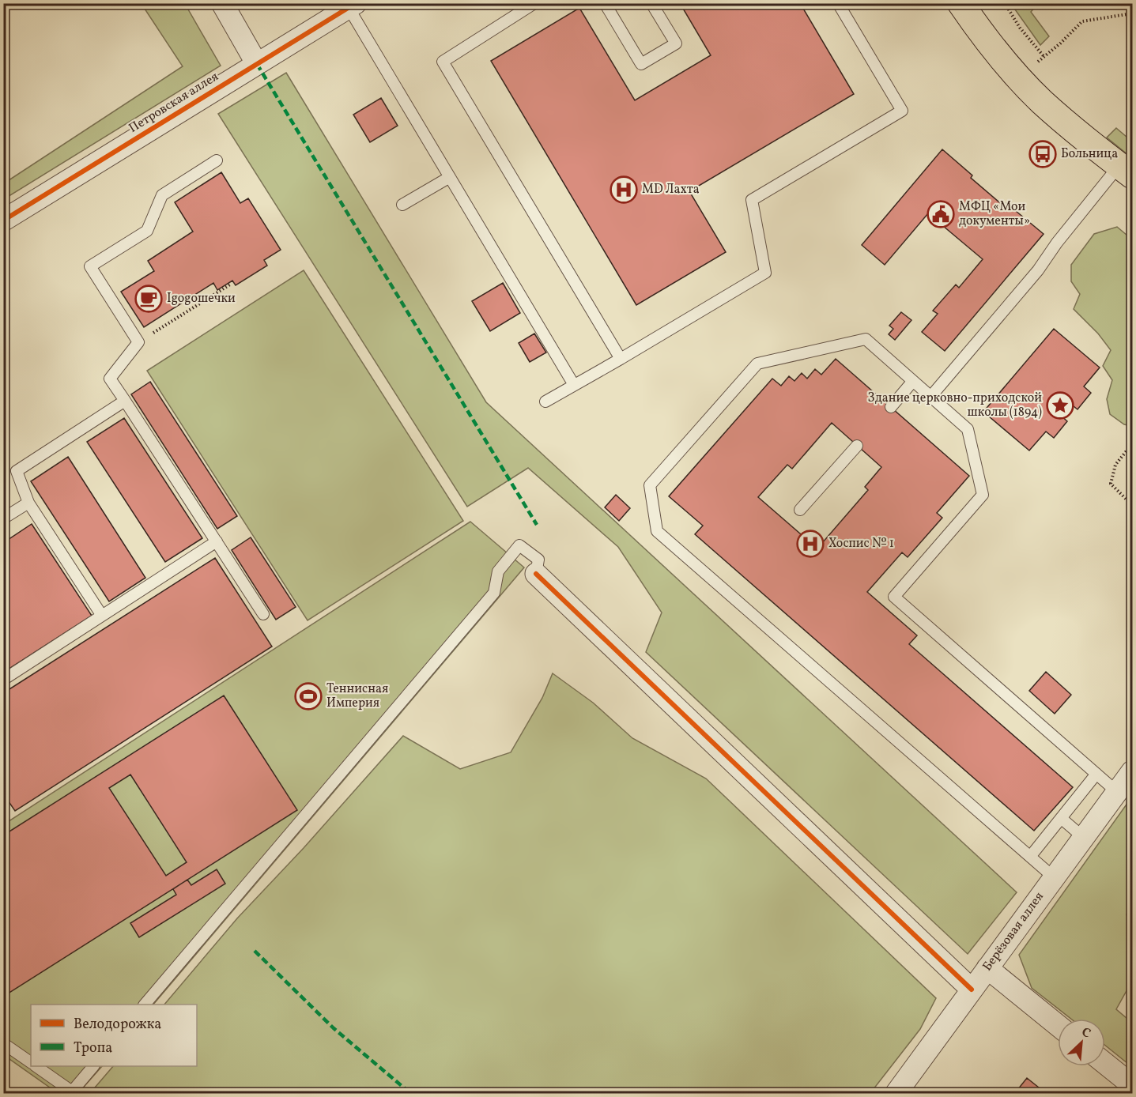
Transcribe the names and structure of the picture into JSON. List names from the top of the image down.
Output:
{
  "streets": {
    "street": ["Петровская аллея", "Берёзовая аллея"]
  },
  "places": {
    "bus stop": ["Больница"],
    "hospital": ["MD Лахта", "Хоспис № 1"],
    "public building": ["МФЦ «Мои документы»"],
    "cafe": ["Igogoшечки"],
    "place": ["Здание церковно-приходской школы (1894)"],
    "sports": ["Теннисная Империя"]
  },
  "legend": ["Велодорожка", "Тропа"],
  "north": "top right"
}
